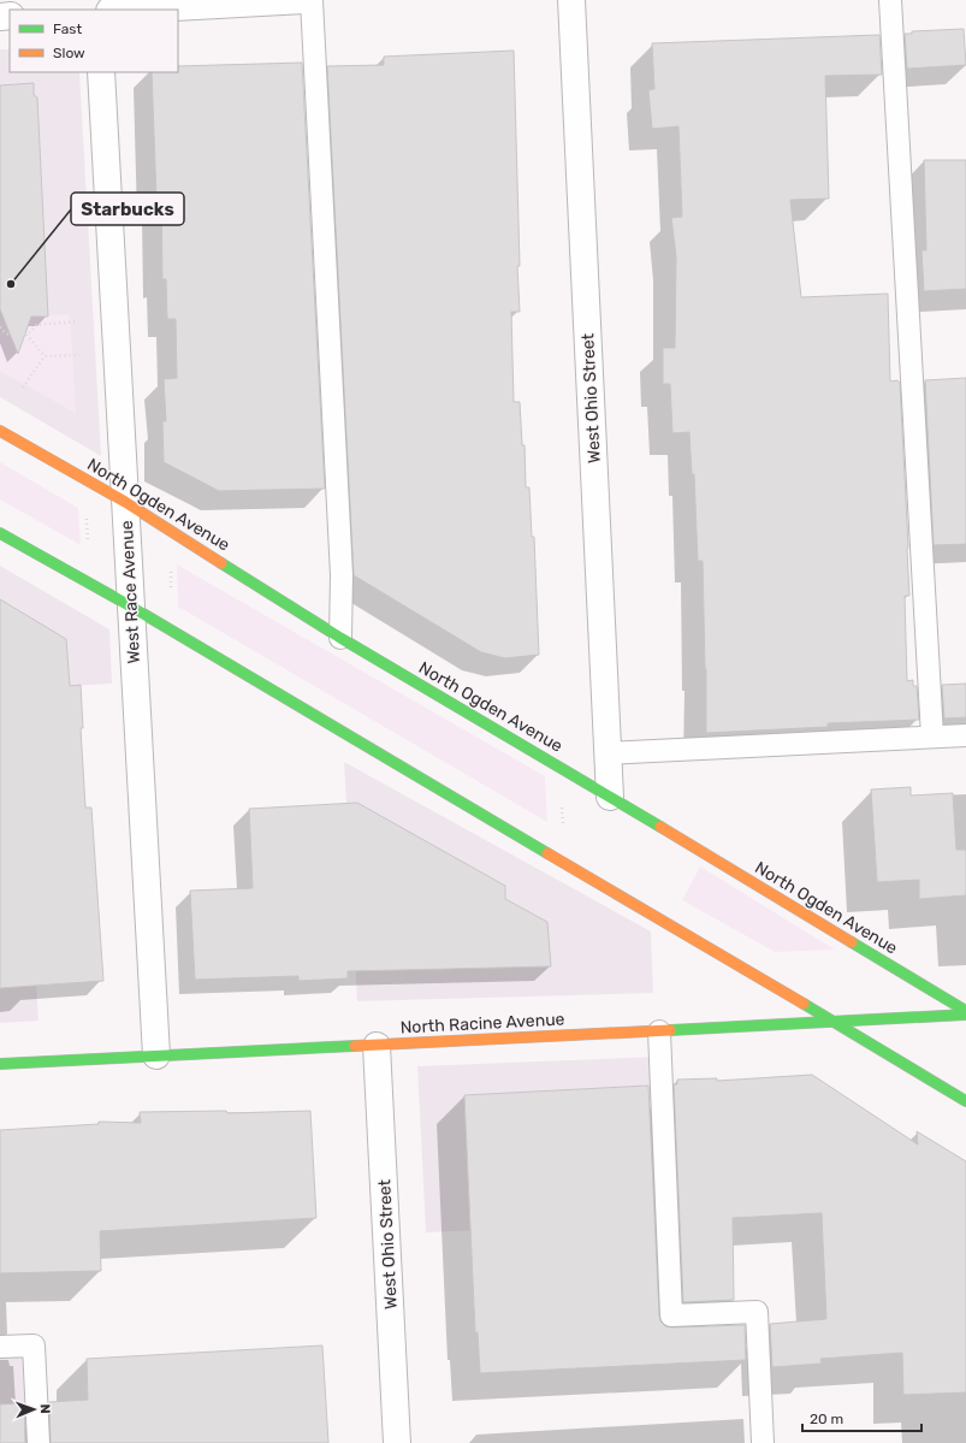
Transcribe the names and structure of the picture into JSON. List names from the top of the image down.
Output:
{
  "streets": {
    "main road": ["North Ogden Avenue", "North Racine Avenue"],
    "street": ["West Ohio Street", "West Race Avenue"]
  },
  "crossings": [
    ["West Ohio Street", "North Ogden Avenue"],
    ["West Ohio Street", "North Racine Avenue"],
    ["North Ogden Avenue", "West Race Avenue"],
    ["West Race Avenue", "North Racine Avenue"]
  ],
  "places": ["Starbucks"],
  "legend": ["Fast", "Slow"],
  "scale_bar": "20 m",
  "north": "right"
}
